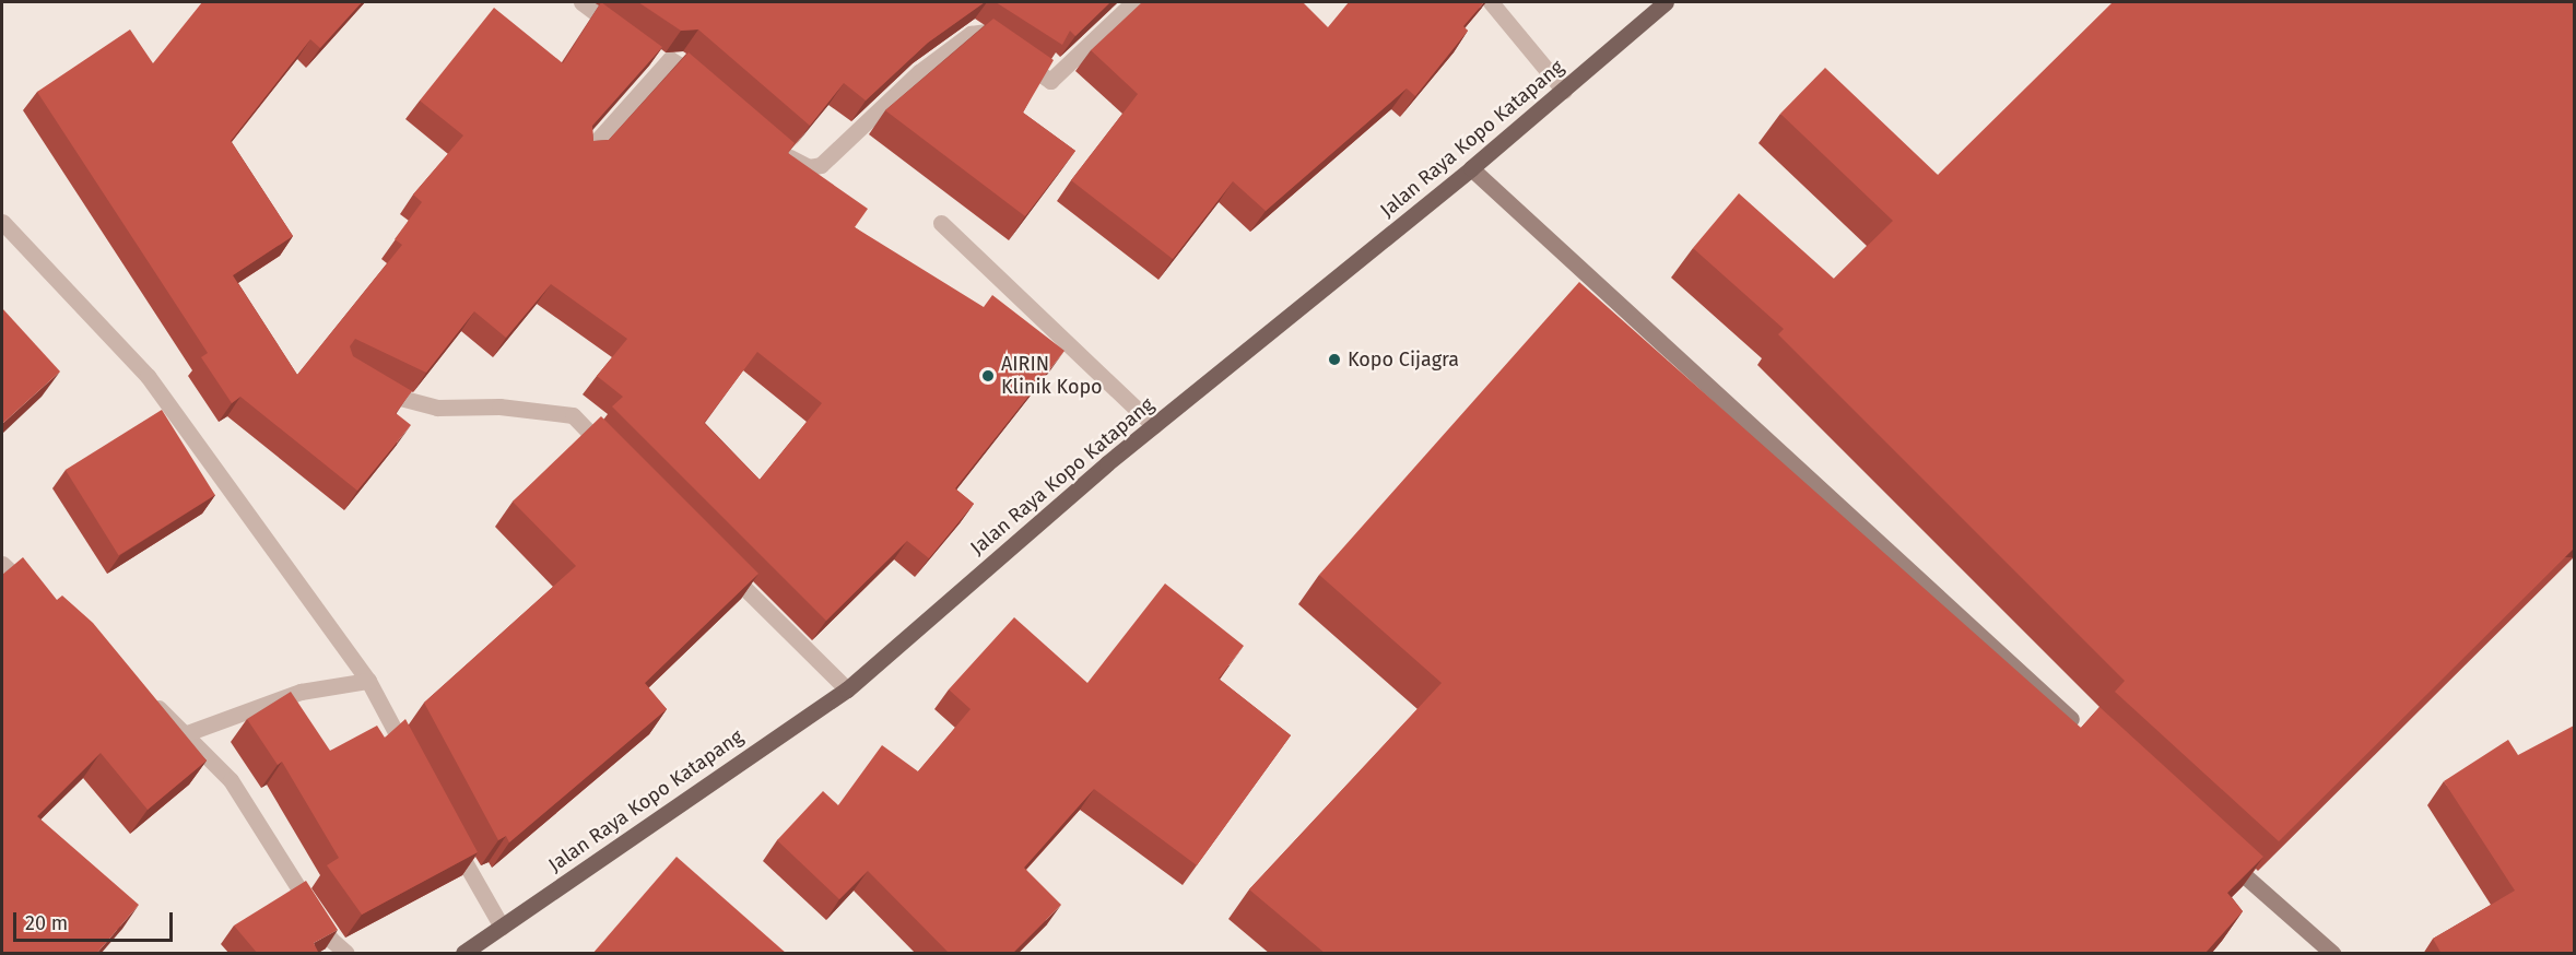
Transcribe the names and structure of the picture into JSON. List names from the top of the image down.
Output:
{
  "streets": {
    "main road": ["Jalan Raya Kopo Katapang"]
  },
  "places": ["Kopo Cijagra", "AIRIN Klinik Kopo"],
  "scale_bar": "20 m"
}
